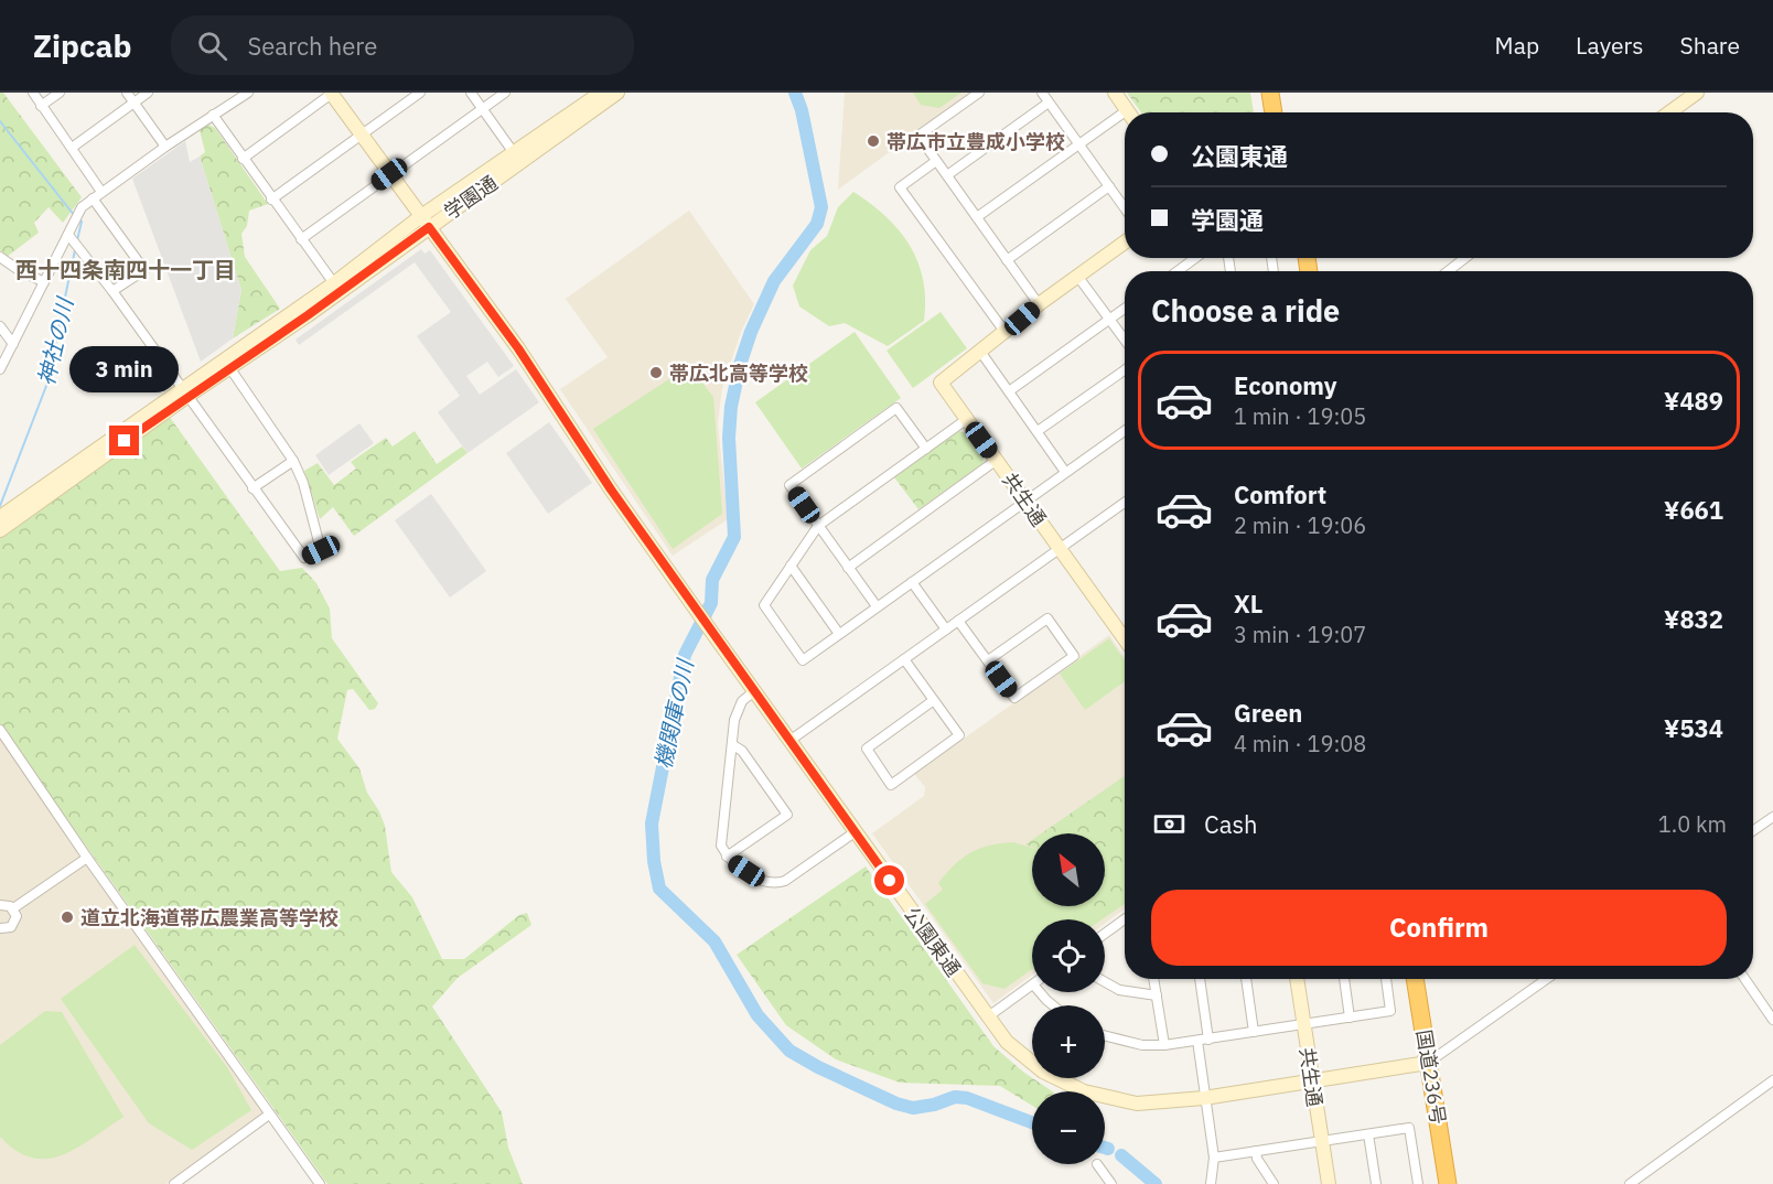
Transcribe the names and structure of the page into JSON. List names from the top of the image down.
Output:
{
  "streets": {
    "highway": ["国道236号"],
    "street": ["学園通", "共生通", "公園東通"]
  },
  "crossings": [
    ["学園通", "公園東通"],
    ["共生通", "公園東通"],
    ["公園東通", "国道236号"]
  ],
  "districts": ["西十四条南四十一丁目"],
  "water": ["神社の川", "機関庫の川"],
  "places": ["帯広市立豊成小学校", "帯広北高等学校", "道立北海道帯広農業高等学校"],
  "north": "top left",
  "page": {
    "header": "Zipcab",
    "search": "Search here",
    "nav": ["Map", "Layers", "Share"],
    "banner": ["公園東通", "学園通"],
    "heading": "Choose a ride",
    "bubble": "3 min",
    "list": [
      {
        "name": "Economy",
        "note": "1 min · 19:05",
        "value": "¥489"
      },
      {
        "name": "Comfort",
        "note": "2 min · 19:06",
        "value": "¥661"
      },
      {
        "name": "XL",
        "note": "3 min · 19:07",
        "value": "¥832"
      },
      {
        "name": "Green",
        "note": "4 min · 19:08",
        "value": "¥534"
      }
    ],
    "pay": ["Cash", "1.0 km"],
    "map_buttons": ["+", "−"],
    "buttons": "Confirm"
  }
}
